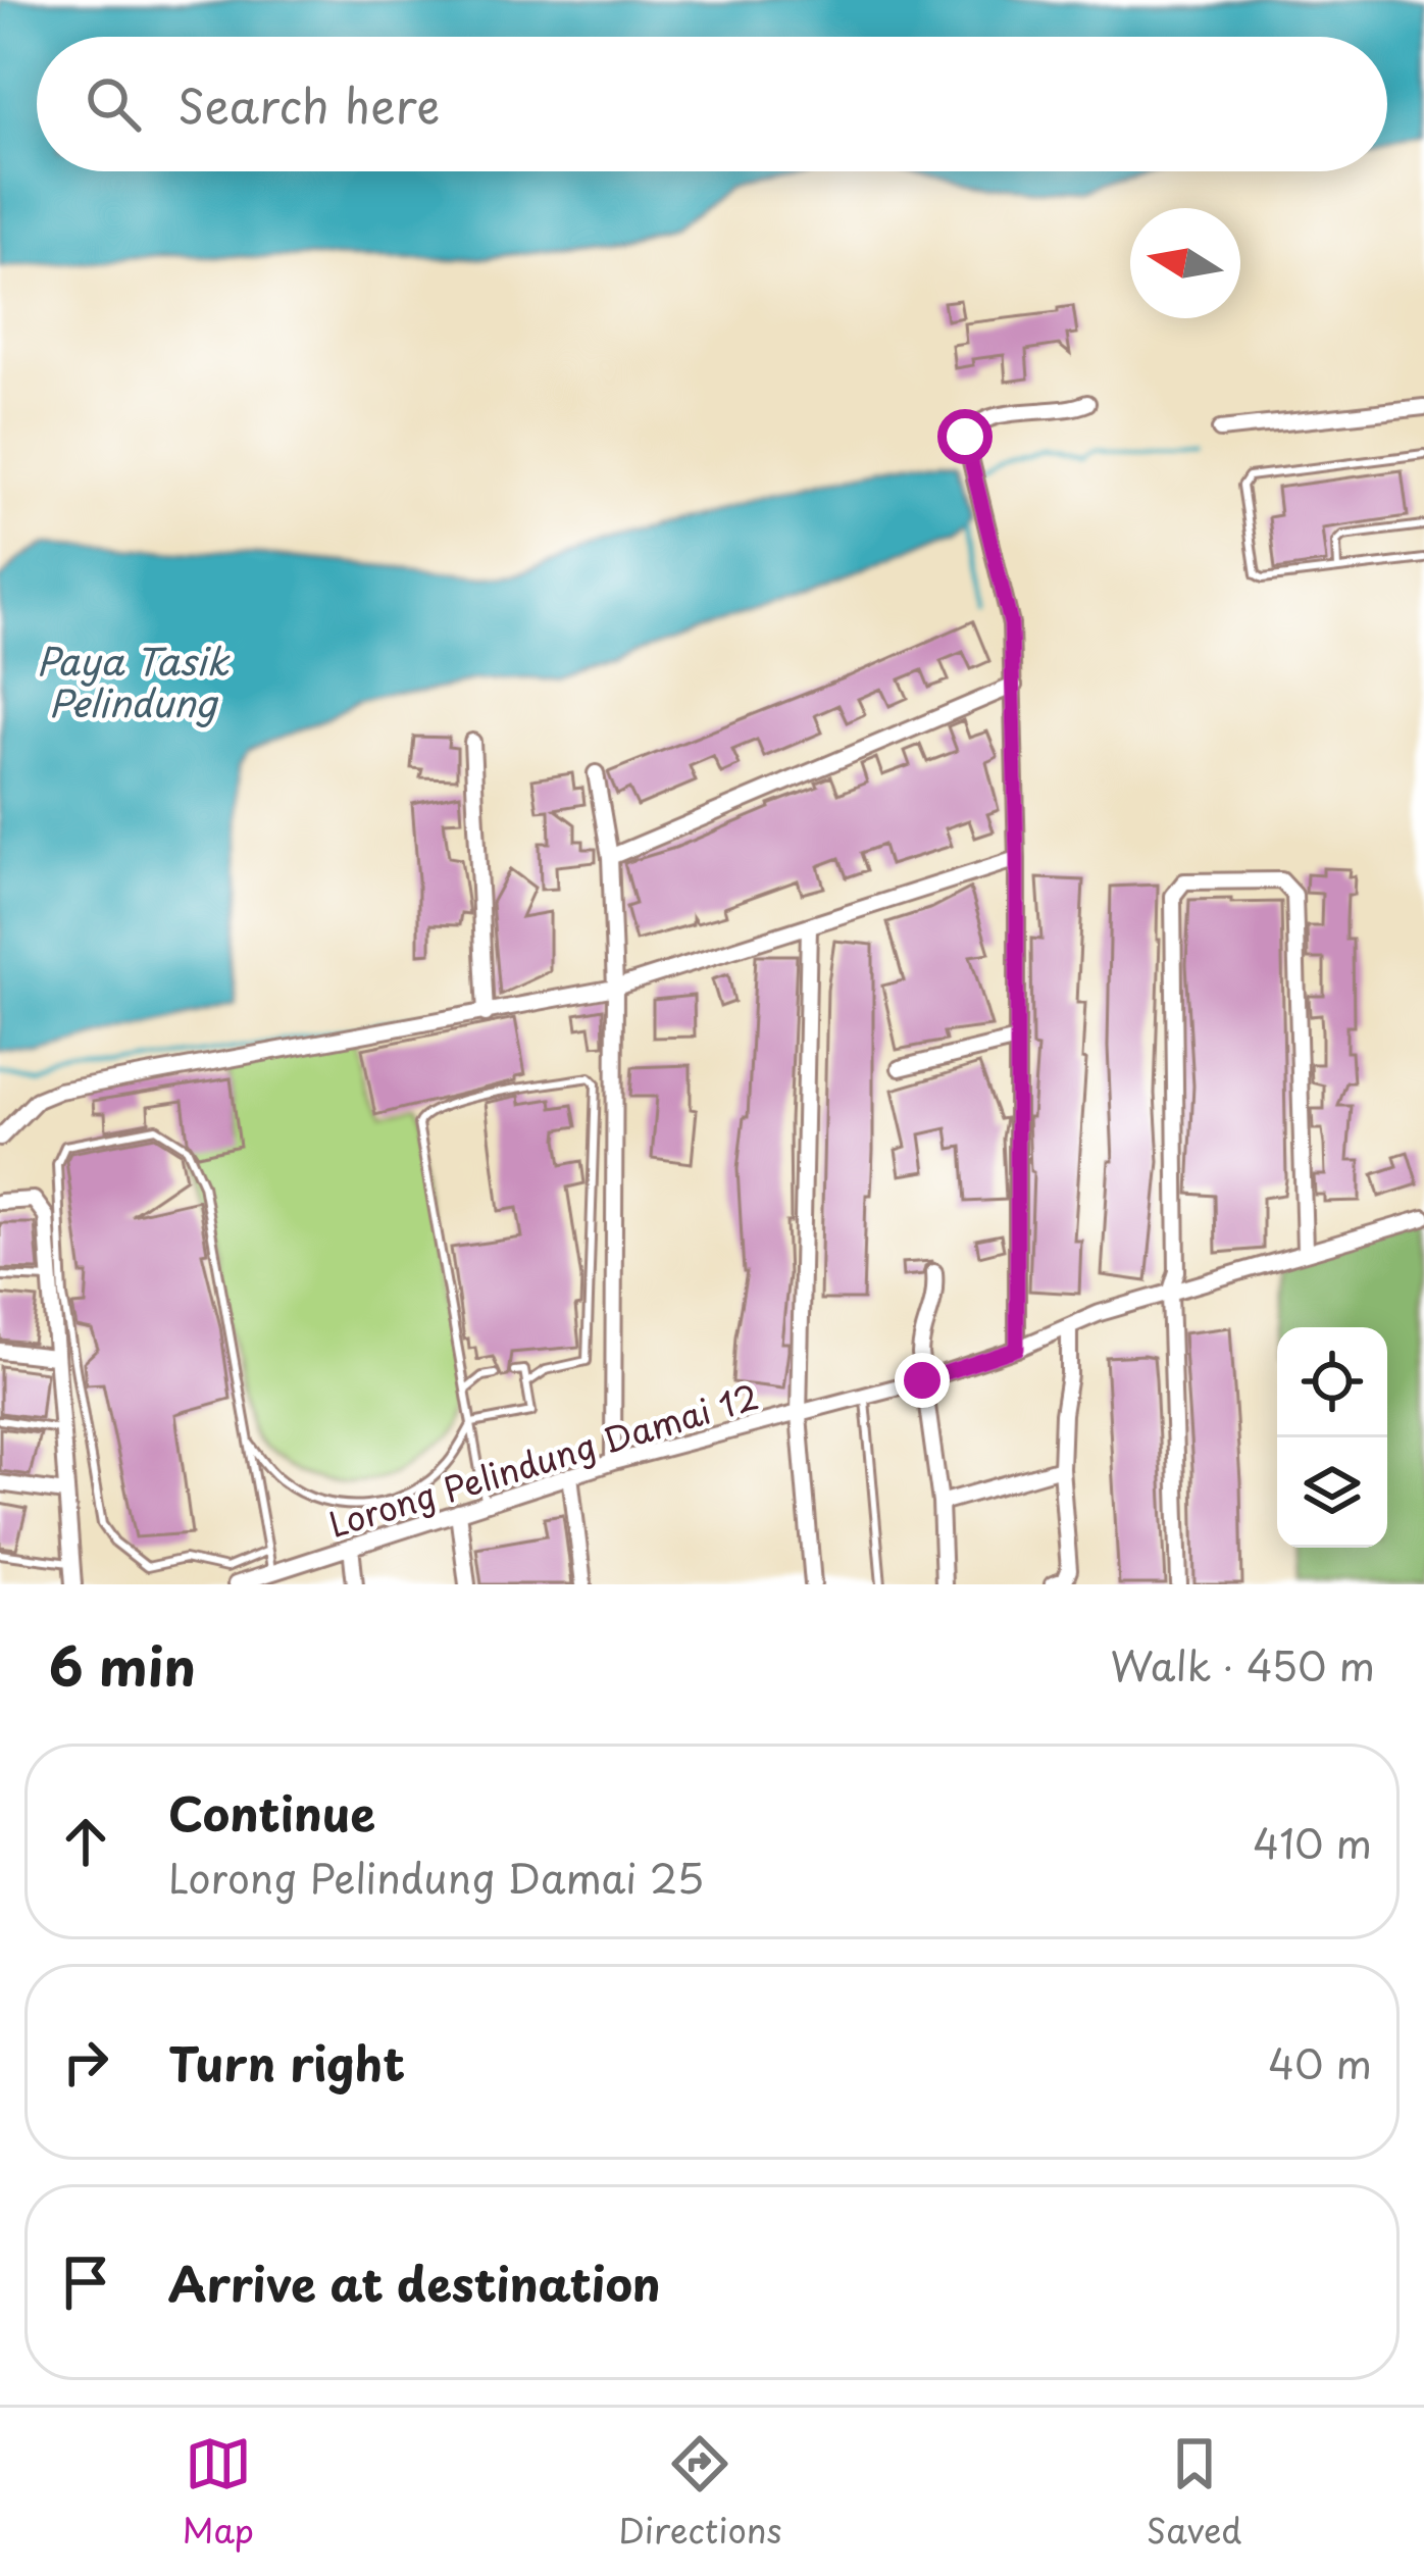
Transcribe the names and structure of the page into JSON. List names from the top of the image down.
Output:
{
  "streets": {
    "street": ["Lorong Pelindung Damai 12"]
  },
  "water": ["Paya Tasik Pelindung"],
  "north": "left",
  "page": {
    "search": "Search here",
    "heading": ["6 min", "Walk · 450 m"],
    "list": [
      ["Continue", "Lorong Pelindung Damai 25", "410 m"],
      ["Turn right", "40 m"],
      "Arrive at destination"
    ],
    "nav": ["Map", "Directions", "Saved"]
  }
}
